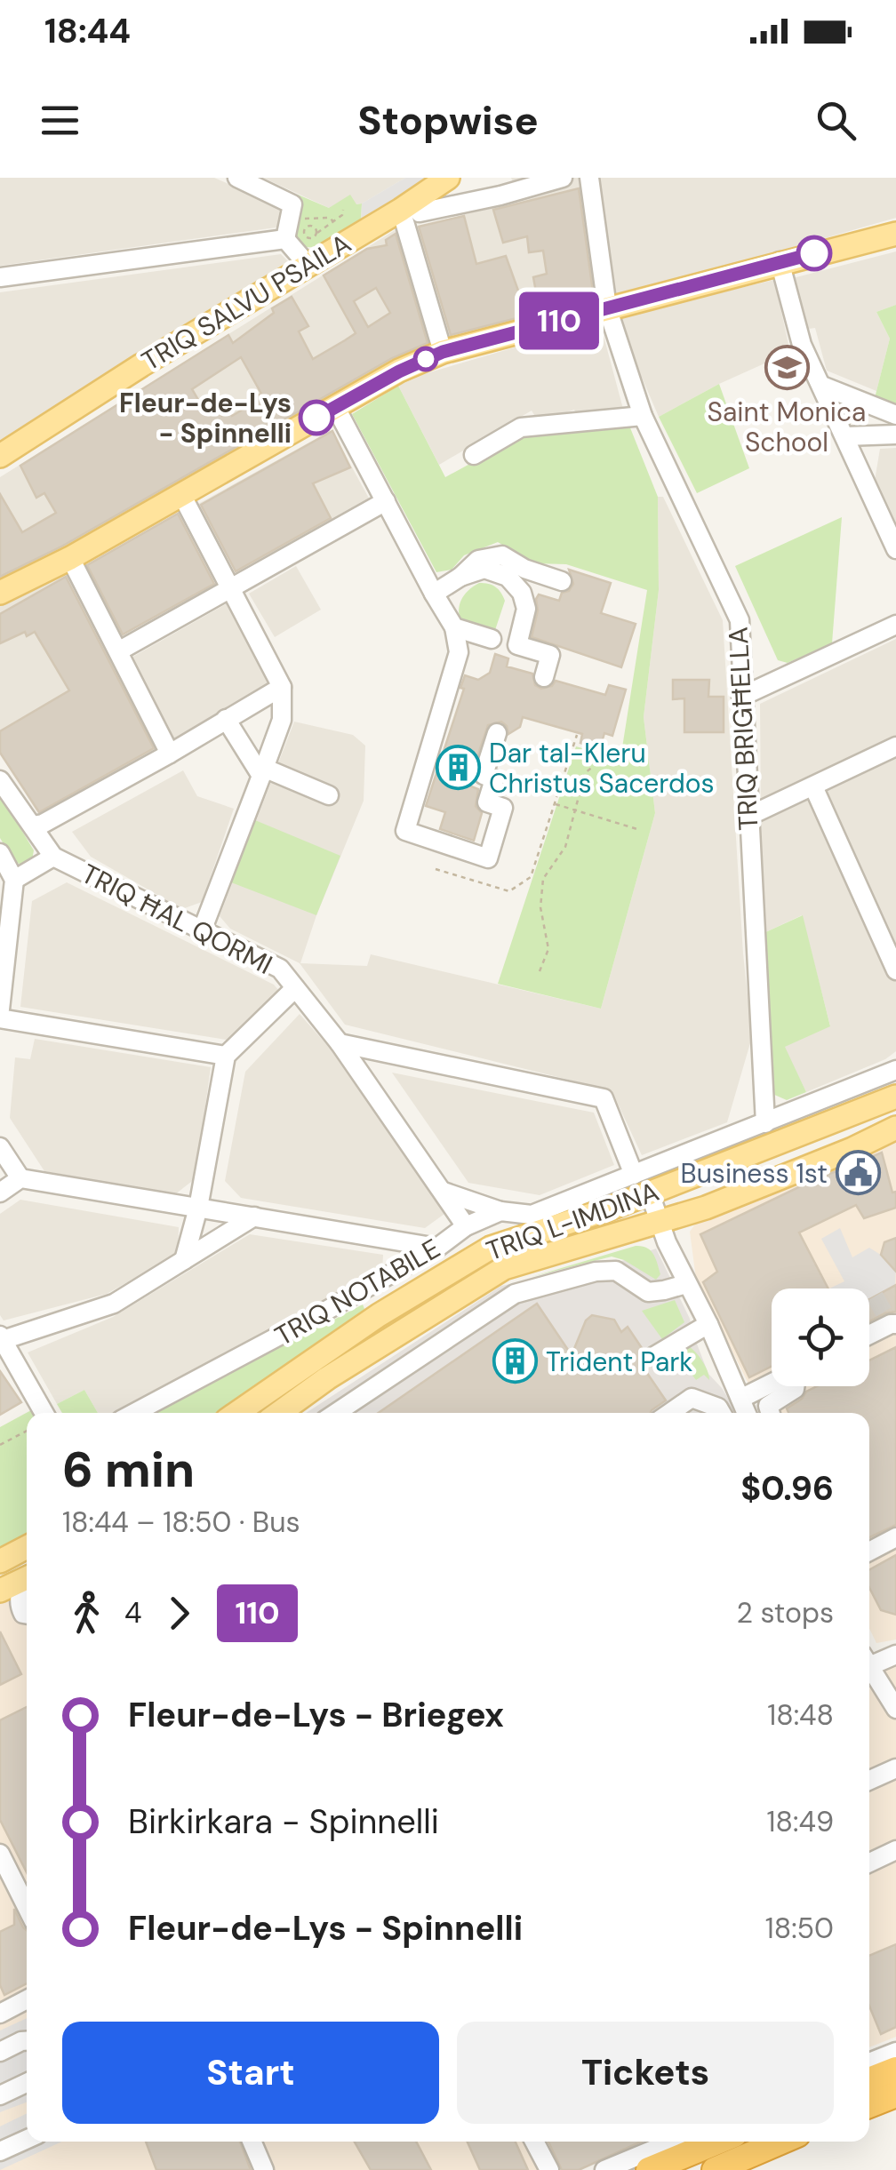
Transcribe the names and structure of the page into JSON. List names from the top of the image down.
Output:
{
  "streets": {
    "main road": ["TRIQ SALVU PSAILA", "TRIQ L-IMDINA"],
    "street": ["TRIQ BRIGĦELLA", "TRIQ ĦAL QORMI", "TRIQ NOTABILE"]
  },
  "crossings": [
    ["TRIQ BRIGĦELLA", "TRIQ NOTABILE"],
    ["TRIQ ĦAL QORMI", "TRIQ NOTABILE"]
  ],
  "places": {
    "school or university": ["Saint Monica School"],
    "other": ["Fleur-de-Lys - Spinnelli"],
    "building": ["Dar tal-Kleru Christus Sacerdos", "Trident Park"],
    "public building": ["Business 1st"]
  },
  "lines": ["bus line 110"],
  "page": {
    "status": "18:44",
    "header": "Stopwise",
    "on_map": "110",
    "heading": ["6 min", "18:44 – 18:50 · Bus", "$0.96"],
    "legs": ["4", "110", "2 stops"],
    "list": [
      {
        "name": "Fleur-de-Lys - Briegex",
        "value": "18:48"
      },
      {
        "name": "Birkirkara - Spinnelli",
        "value": "18:49"
      },
      {
        "name": "Fleur-de-Lys - Spinnelli",
        "value": "18:50"
      }
    ],
    "buttons": ["Start", "Tickets"]
  }
}
